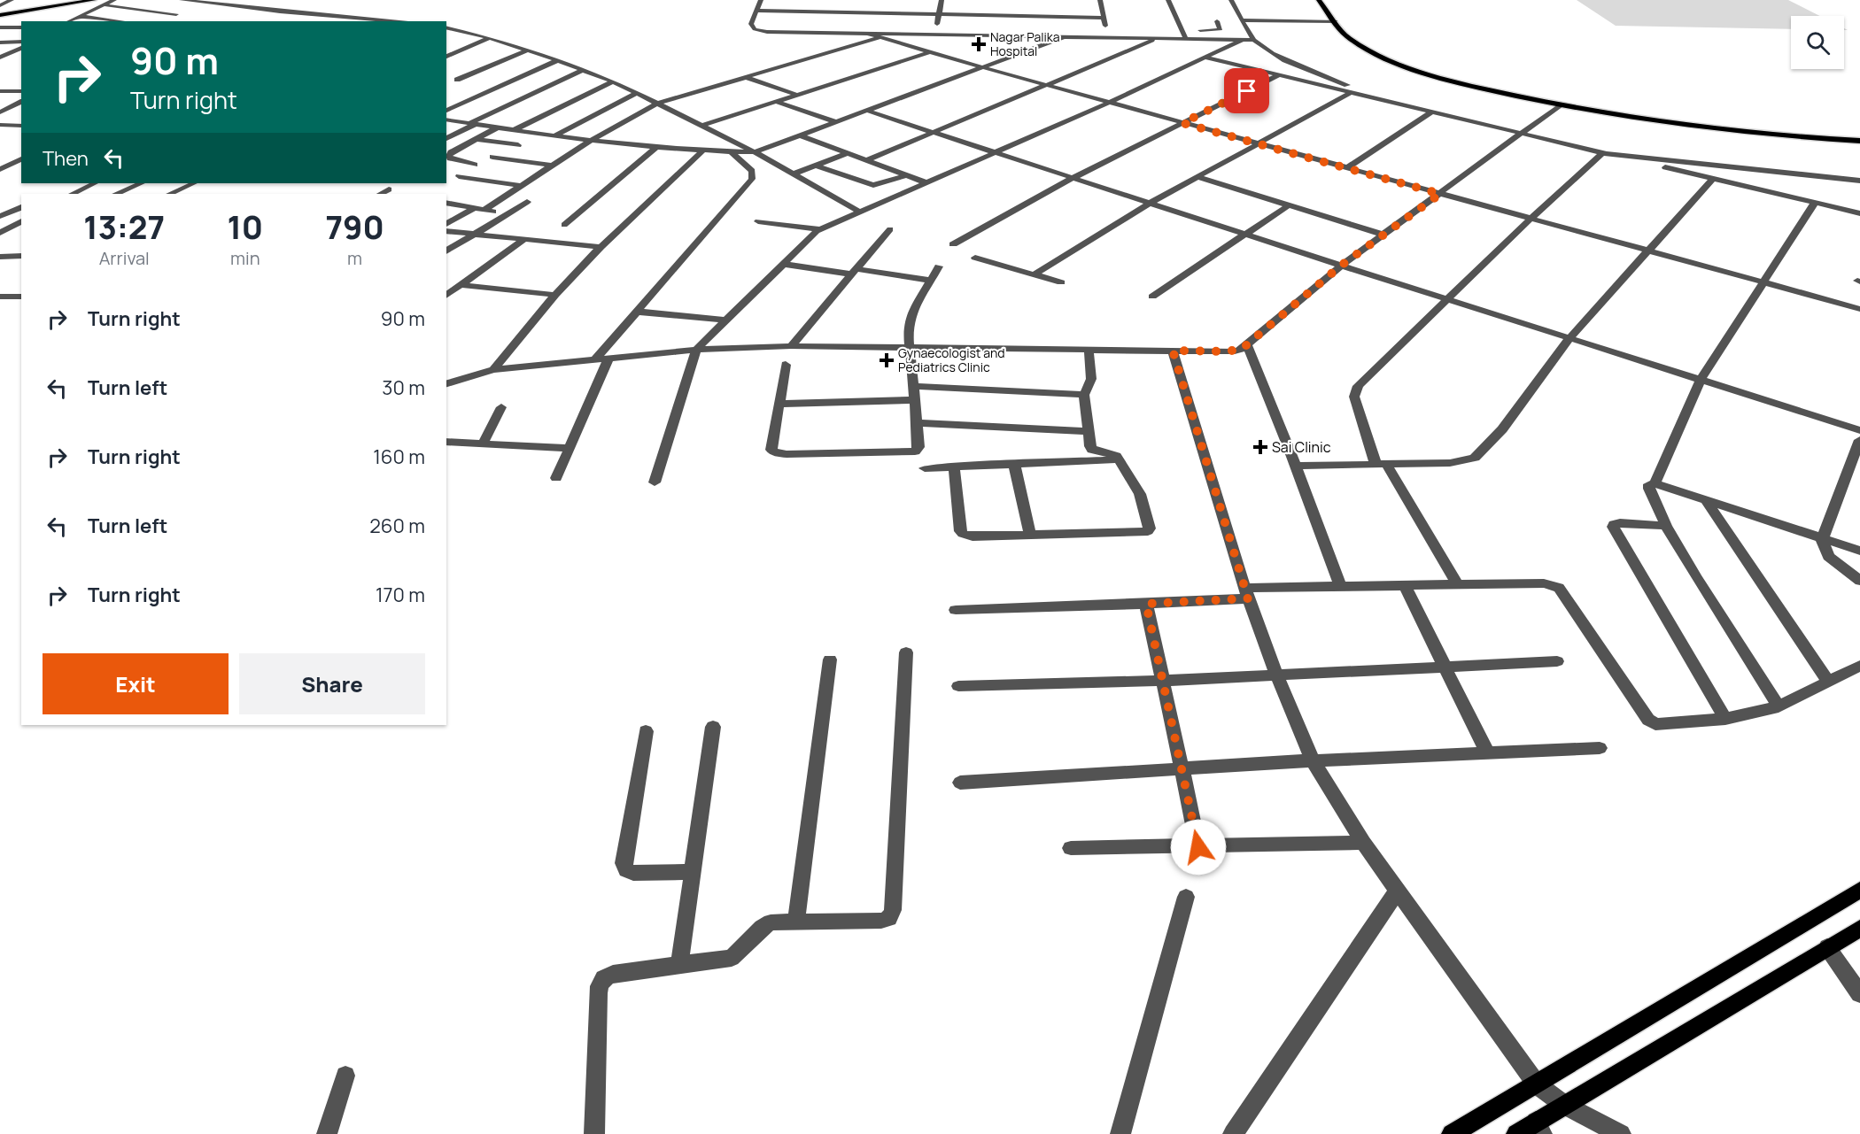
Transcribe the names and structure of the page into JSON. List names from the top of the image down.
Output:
{
  "places": {
    "health": ["Nagar Palika Hospital", "Gynaecologist and Pediatrics Clinic", "Sai Clinic"]
  },
  "page": {
    "turn": ["90 m", "Turn right"],
    "then": "Then",
    "eta": [
      "13:27",
      "Arrival",
      "10",
      "min",
      "790",
      "m"
    ],
    "list": [
      {
        "name": "Turn right",
        "value": "90 m"
      },
      {
        "name": "Turn left",
        "value": "30 m"
      },
      {
        "name": "Turn right",
        "value": "160 m"
      },
      {
        "name": "Turn left",
        "value": "260 m"
      },
      {
        "name": "Turn right",
        "value": "170 m"
      }
    ],
    "buttons": ["Exit", "Share"]
  }
}
